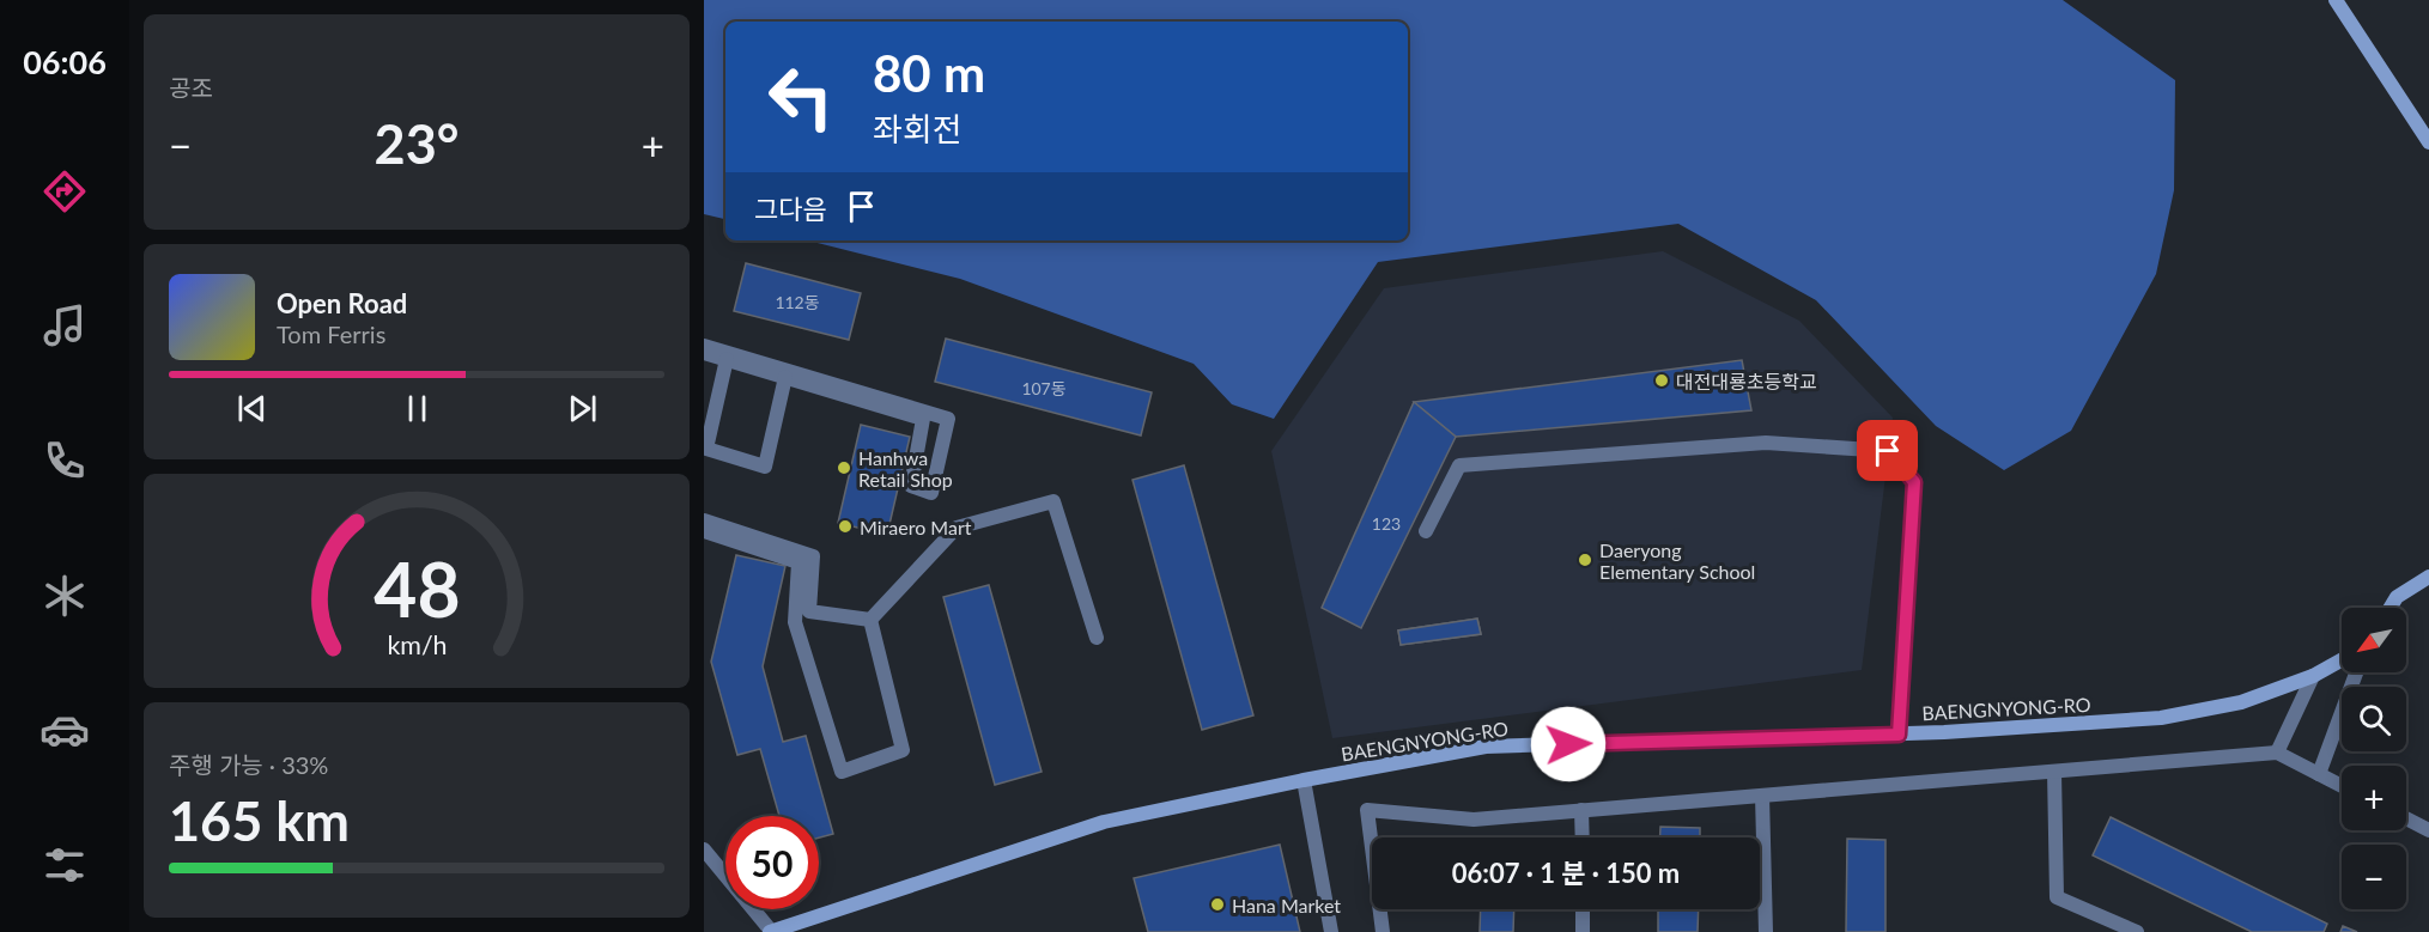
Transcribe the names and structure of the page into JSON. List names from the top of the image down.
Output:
{
  "streets": {
    "main road": ["BAENGNYONG-RO"]
  },
  "places": [
    "대전대룡초등학교",
    "Hanhwa Retail Shop",
    "Miraero Mart",
    "Daeryong Elementary School",
    "Hana Market"
  ],
  "house_numbers": ["112동", "107동", "123"],
  "north": "bottom left",
  "page": {
    "tabs": "06:06",
    "tile": [
      "공조",
      ["주행 가능 · 33%", "165 km"]
    ],
    "turn": ["80 m", "좌회전"],
    "heat": ["−", "23°", "+"],
    "then": "그다음",
    "song": ["Open Road", "Tom Ferris"],
    "map_buttons": ["+", "−"],
    "limit": "50",
    "trip": "06:07 · 1 분 · 150 m",
    "gauge": ["48", "km/h"]
  }
}
